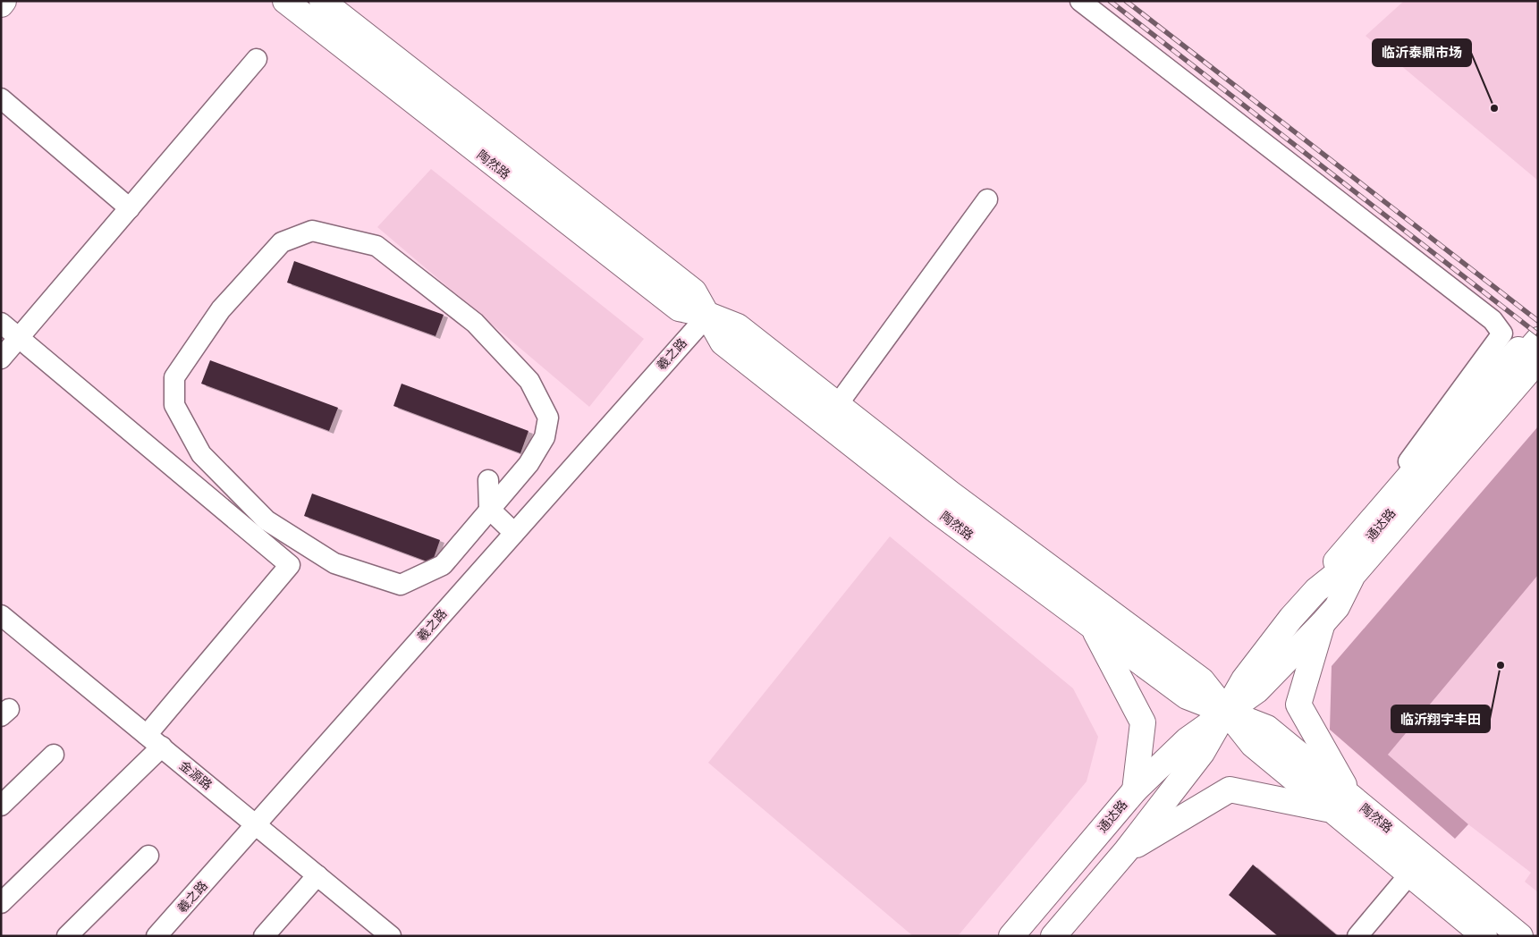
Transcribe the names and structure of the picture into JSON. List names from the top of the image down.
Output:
{
  "streets": {
    "main road": ["陶然路", "通达路"],
    "street": ["羲之路", "金源路"]
  },
  "crossings": [
    ["陶然路", "羲之路"],
    ["陶然路", "通达路"],
    ["羲之路", "金源路"]
  ],
  "places": ["临沂泰鼎市场", "临沂翔宇丰田"]
}
